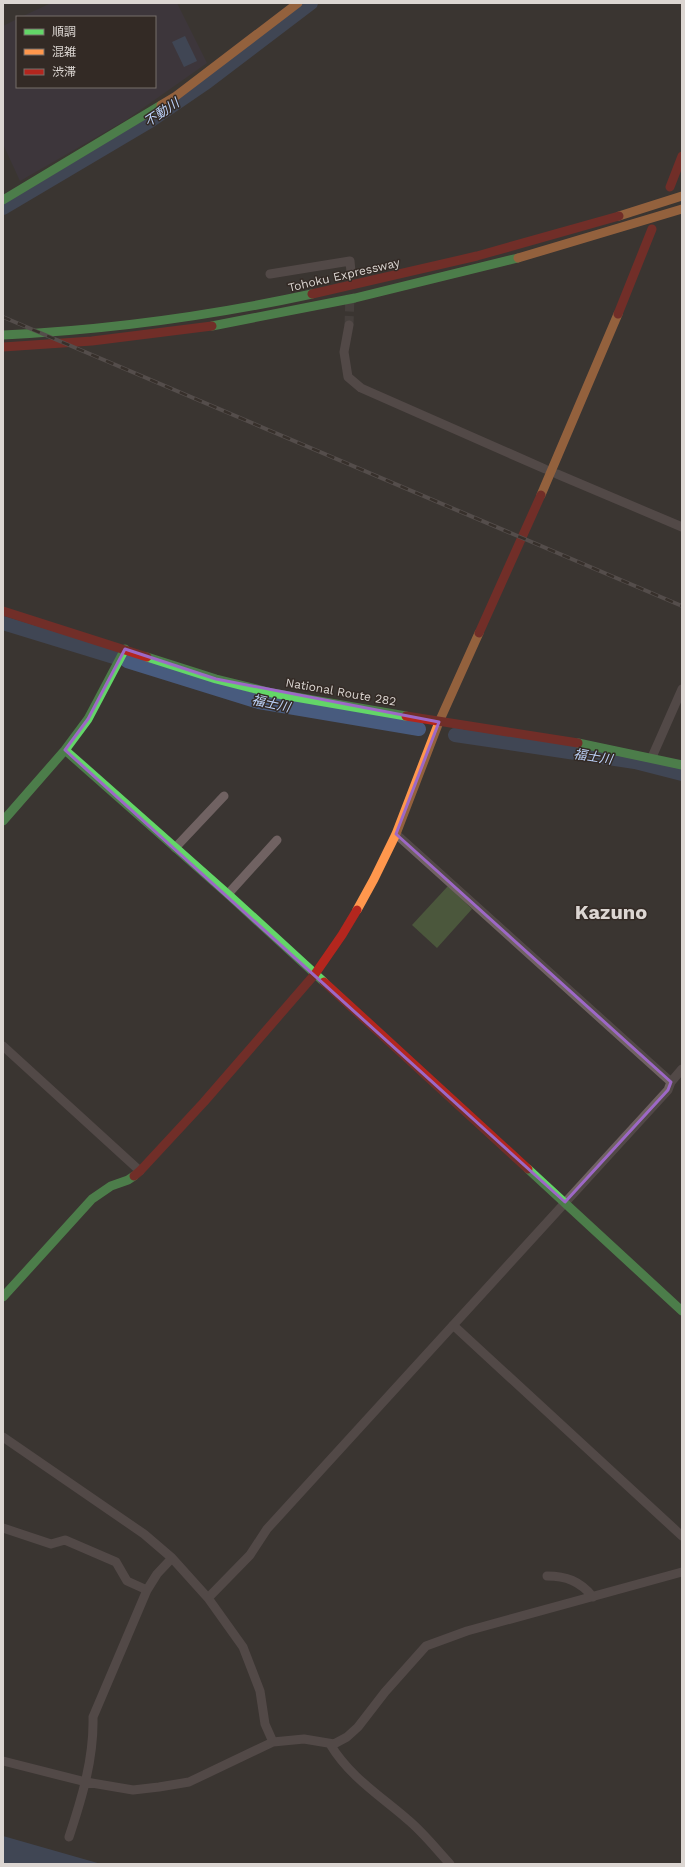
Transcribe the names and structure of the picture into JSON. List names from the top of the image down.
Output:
{
  "streets": {
    "main road": ["Tohoku Expressway", "National Route 282"]
  },
  "districts": ["Kazuno"],
  "water": ["不動川", "福士川"],
  "legend": ["順調", "混雑", "渋滞"]
}
